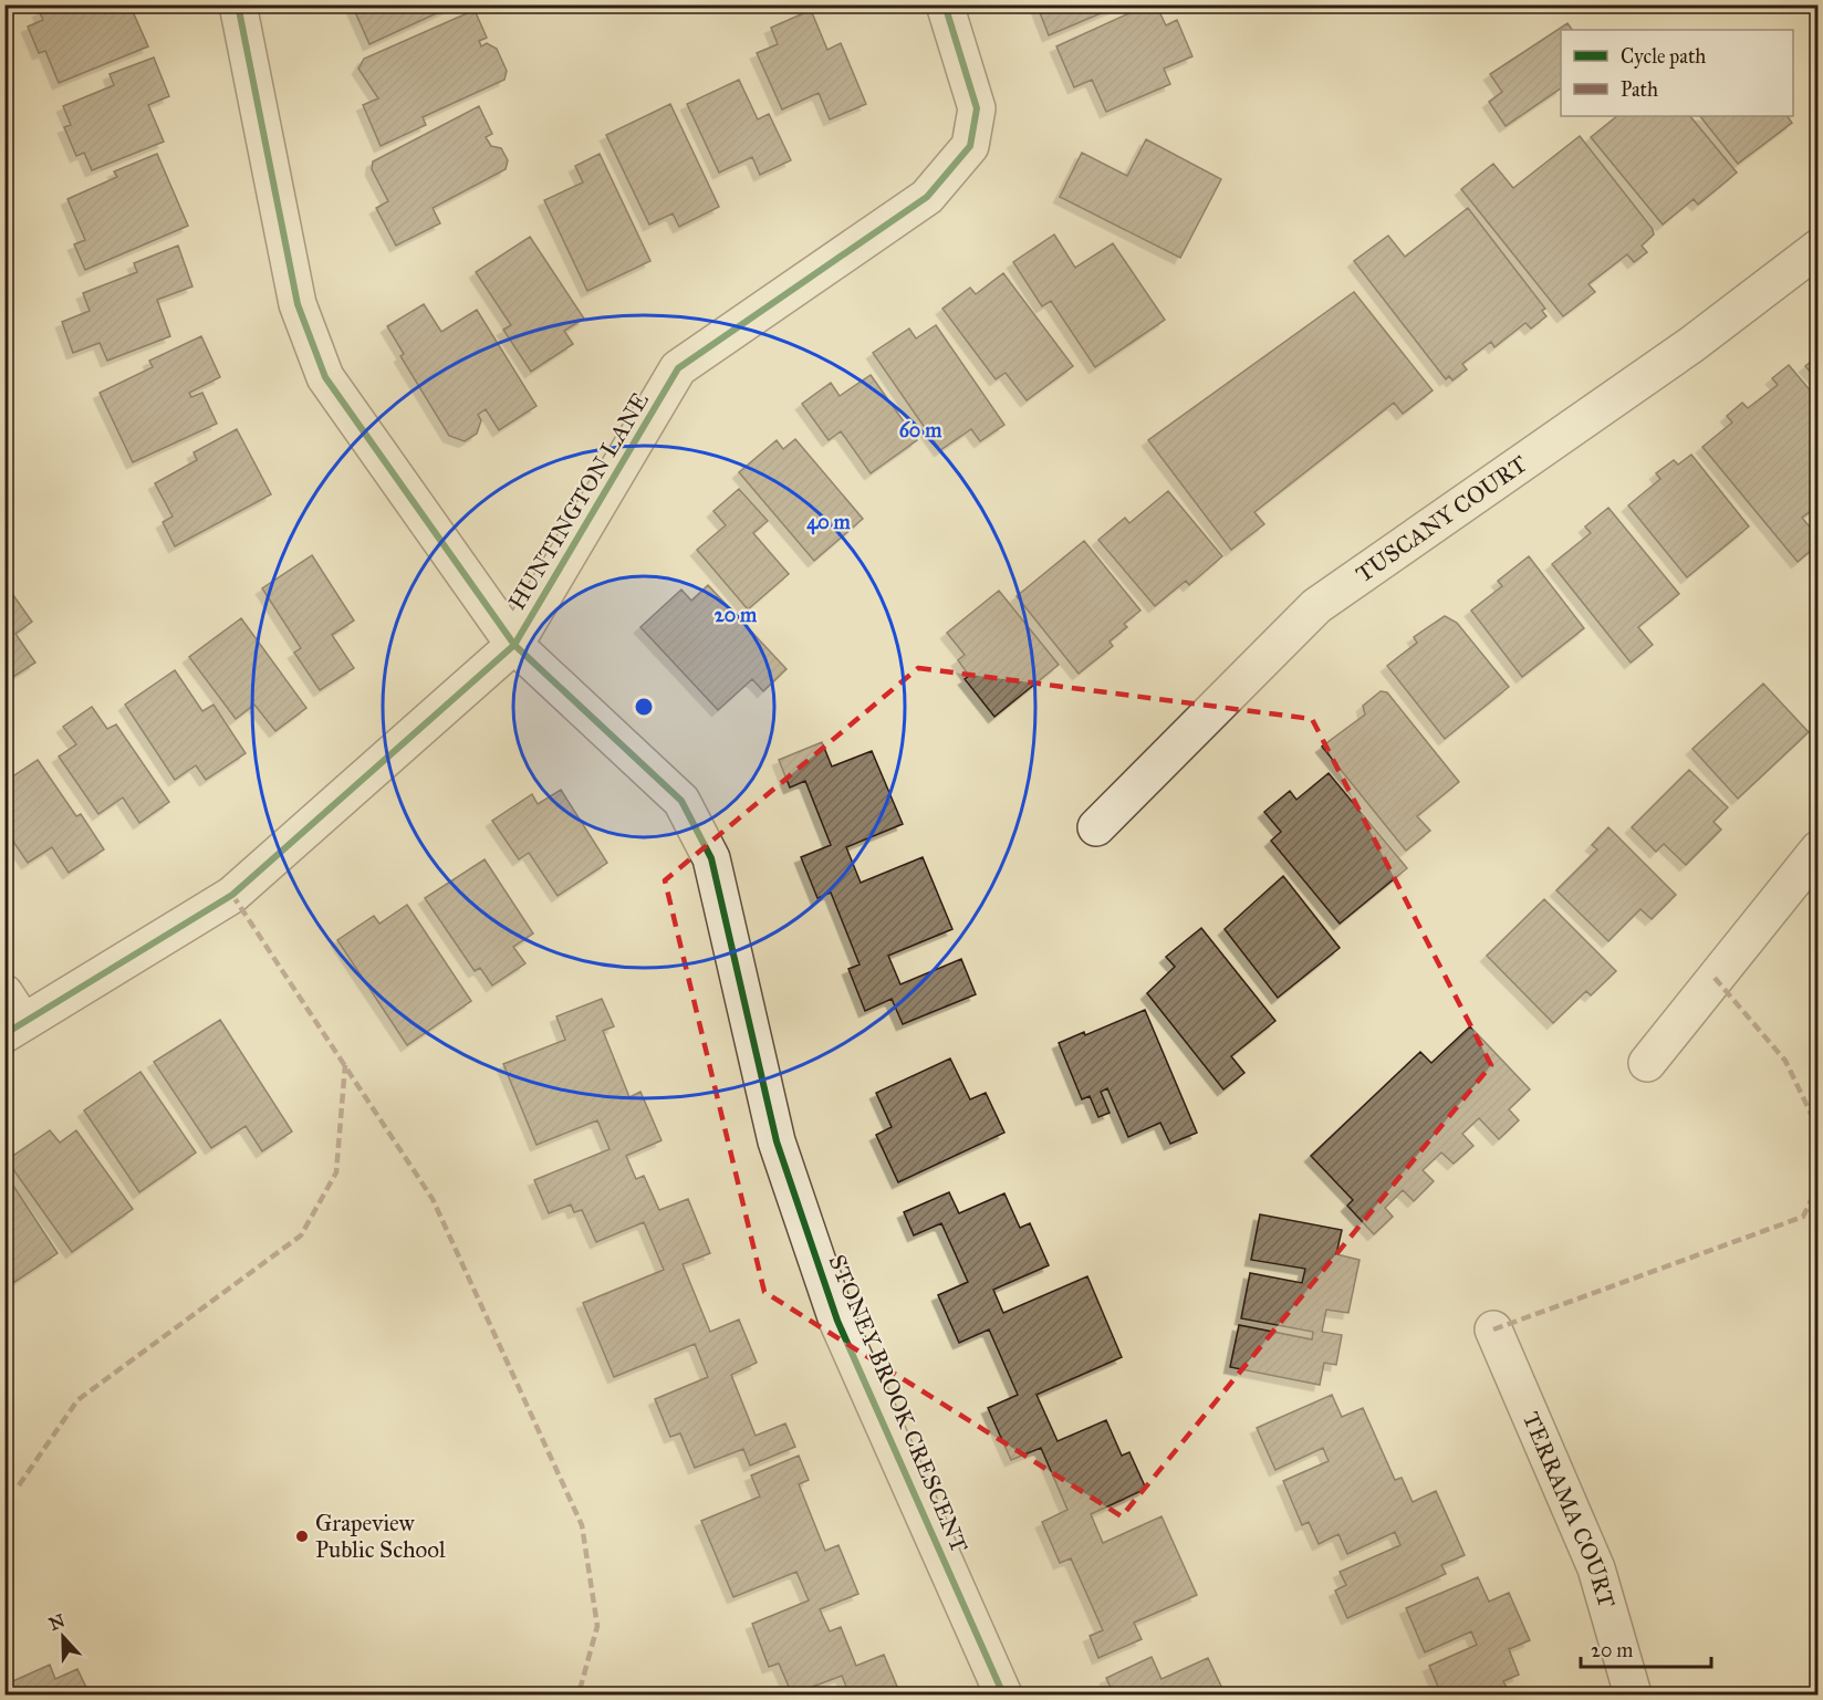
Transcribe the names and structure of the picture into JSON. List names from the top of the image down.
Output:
{
  "streets": {
    "street": [
      "HUNTINGTON LANE",
      "TUSCANY COURT",
      "STONEY BROOK CRESCENT",
      "TERRAMA COURT"
    ]
  },
  "crossings": [
    ["HUNTINGTON LANE", "STONEY BROOK CRESCENT"]
  ],
  "places": ["Grapeview Public School"],
  "legend": ["Cycle path", "Path"],
  "scale_bar": "20 m",
  "north": "top",
  "rings": ["60 m", "40 m", "20 m"]
}
